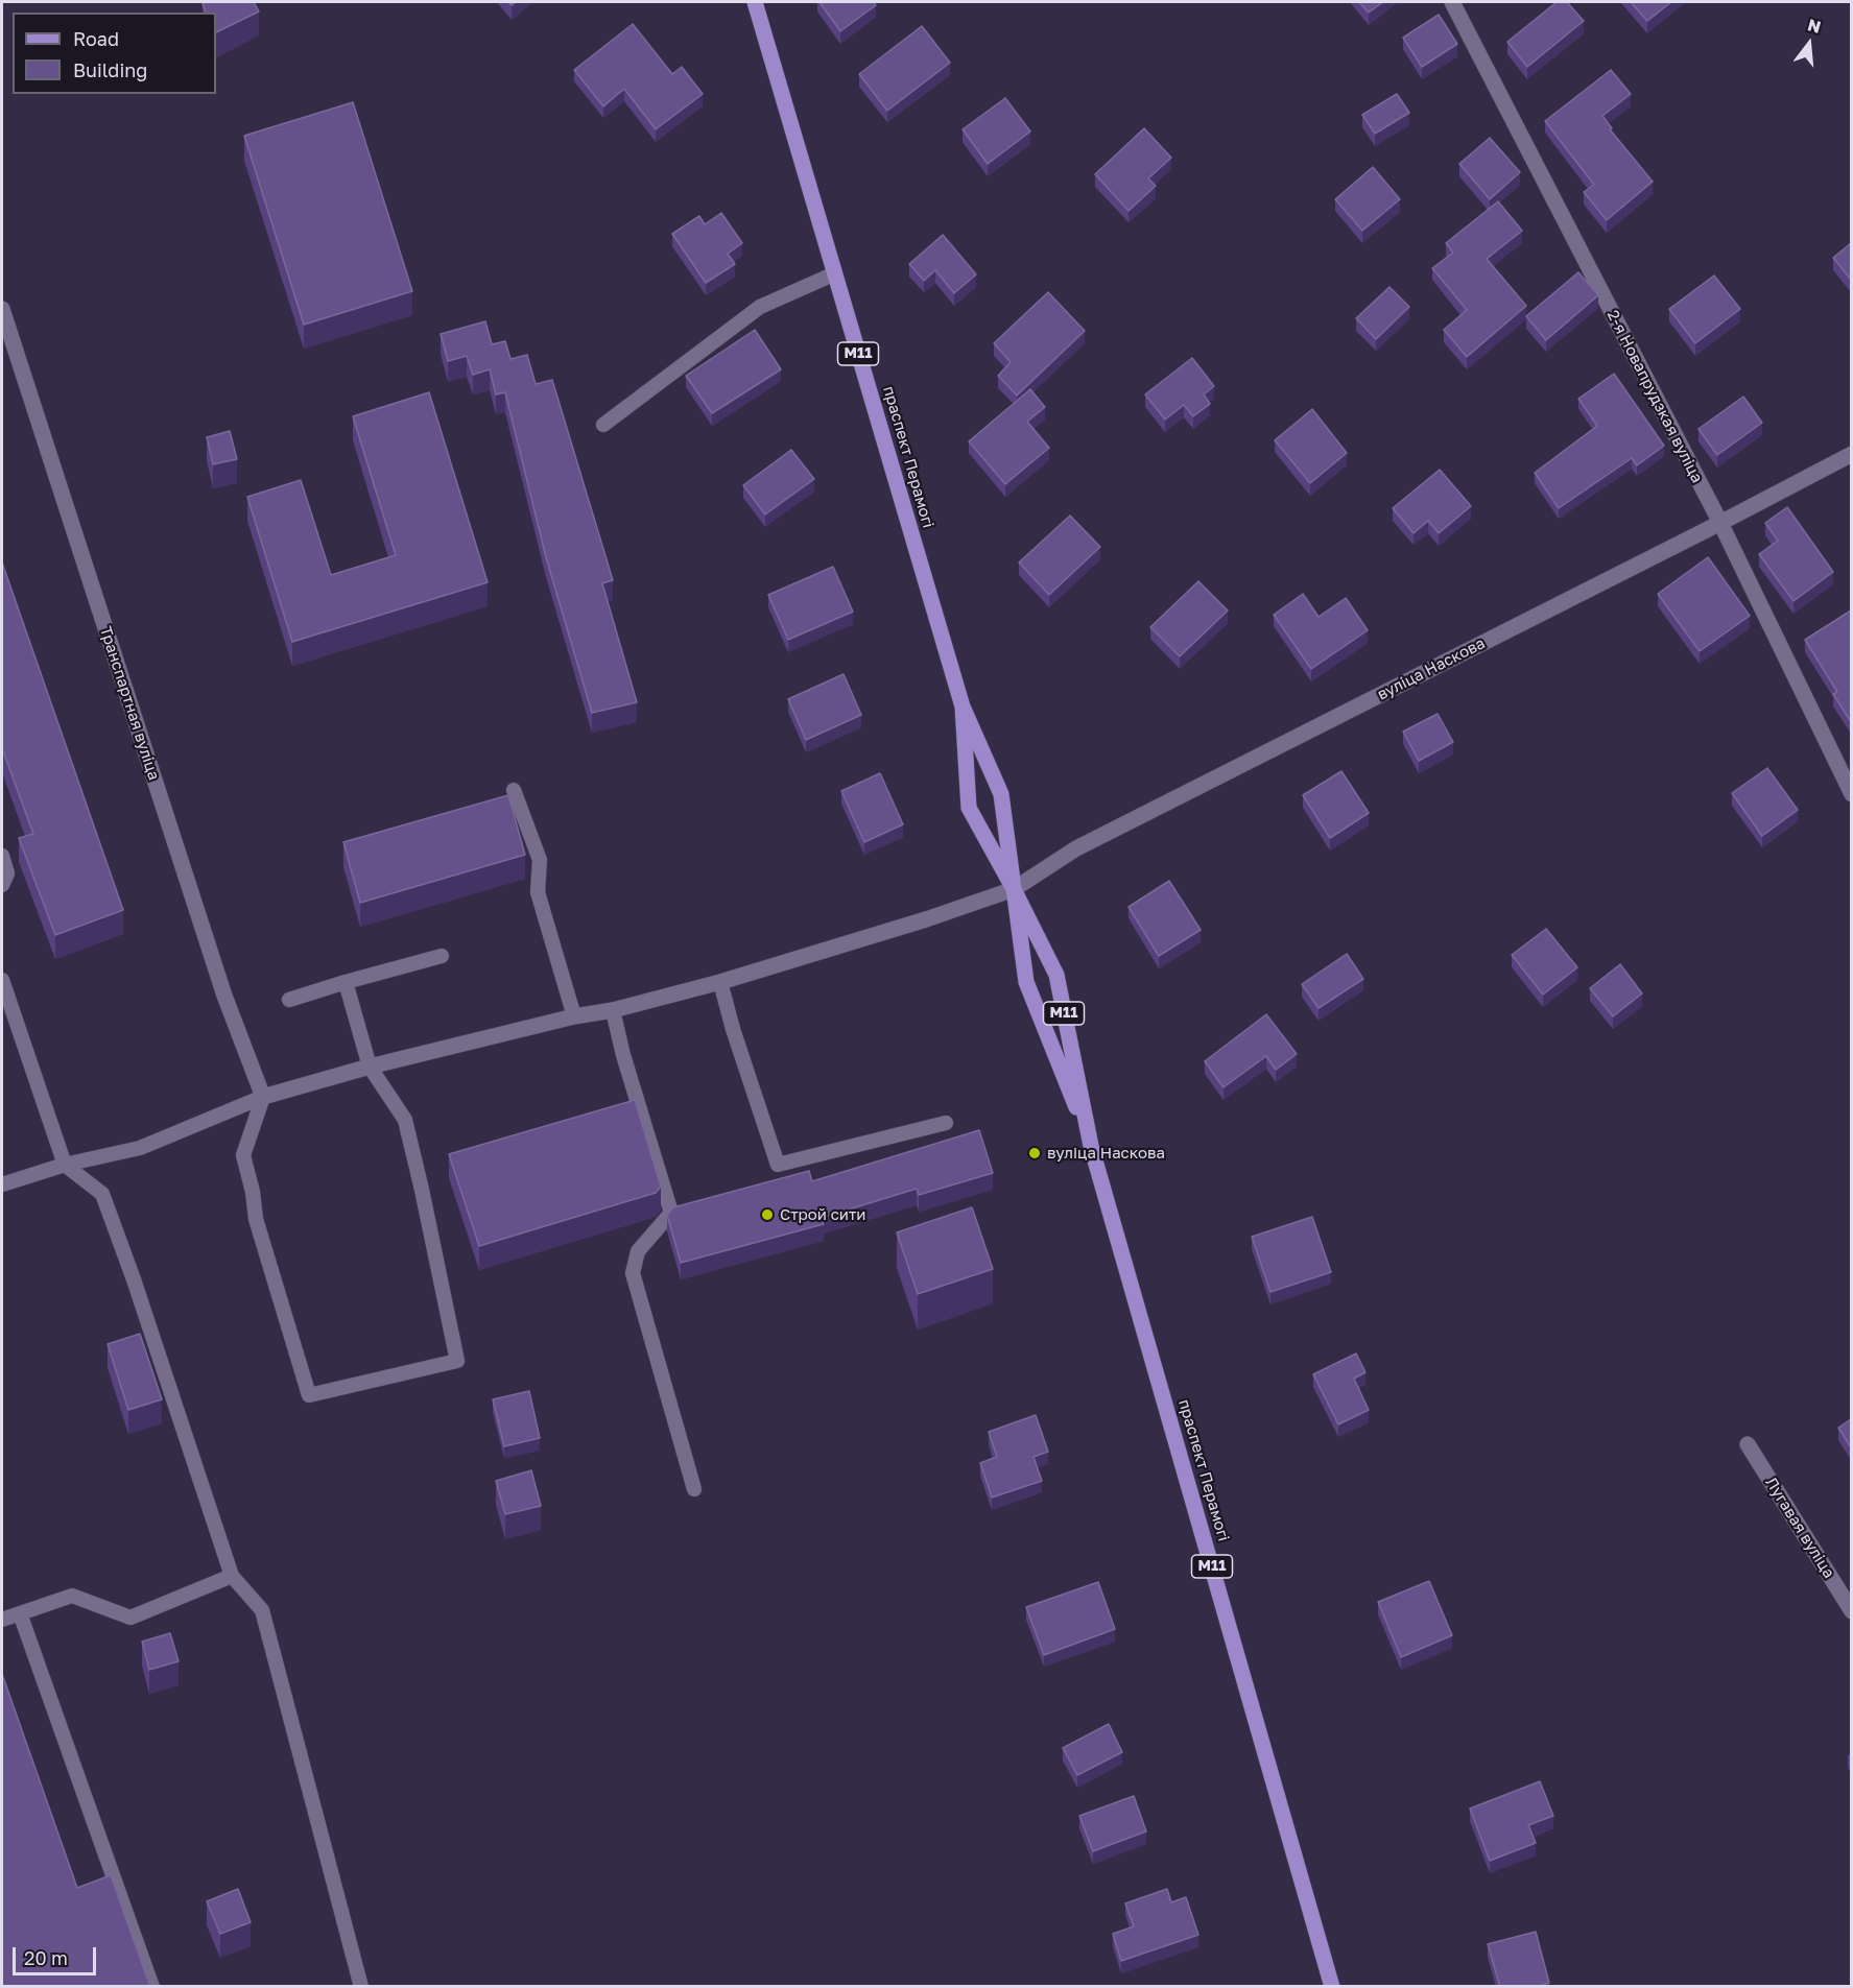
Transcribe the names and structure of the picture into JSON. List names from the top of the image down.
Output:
{
  "streets": {
    "main road": ["М11", "праспект Перамогі"],
    "street": [
      "2-я Новапрудзкая вуліца",
      "вуліца Наскова",
      "Транспартная вуліца",
      "Лугавая вуліца"
    ]
  },
  "crossings": [
    ["2-я Новапрудзкая вуліца", "вуліца Наскова"],
    ["праспект Перамогі", "вуліца Наскова"],
    ["вуліца Наскова", "Транспартная вуліца"]
  ],
  "places": ["вуліца Наскова", "Строй сити"],
  "legend": ["Road", "Building"],
  "scale_bar": "20 m",
  "north": "top"
}
